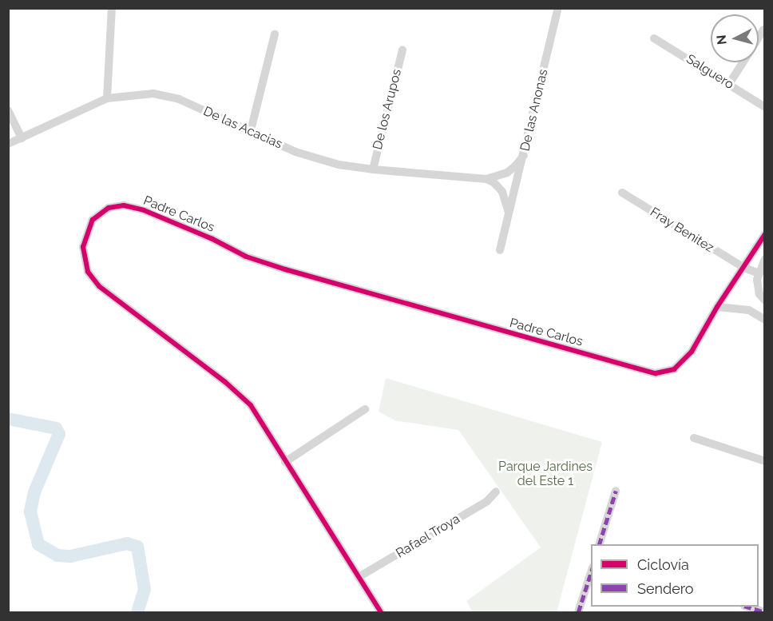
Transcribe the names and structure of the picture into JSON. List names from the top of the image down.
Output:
{
  "streets": {
    "street": [
      "Salguero",
      "De los Arupos",
      "De las Anonas",
      "De las Acacias",
      "Padre Carlos",
      "Fray Benitez",
      "Rafael Troya"
    ]
  },
  "crossings": [
    ["De los Arupos", "De las Acacias"],
    ["Padre Carlos", "Fray Benitez"],
    ["Padre Carlos", "Rafael Troya"]
  ],
  "parks": ["Parque Jardines del Este 1"],
  "legend": ["Ciclovía", "Sendero"],
  "north": "left"
}
